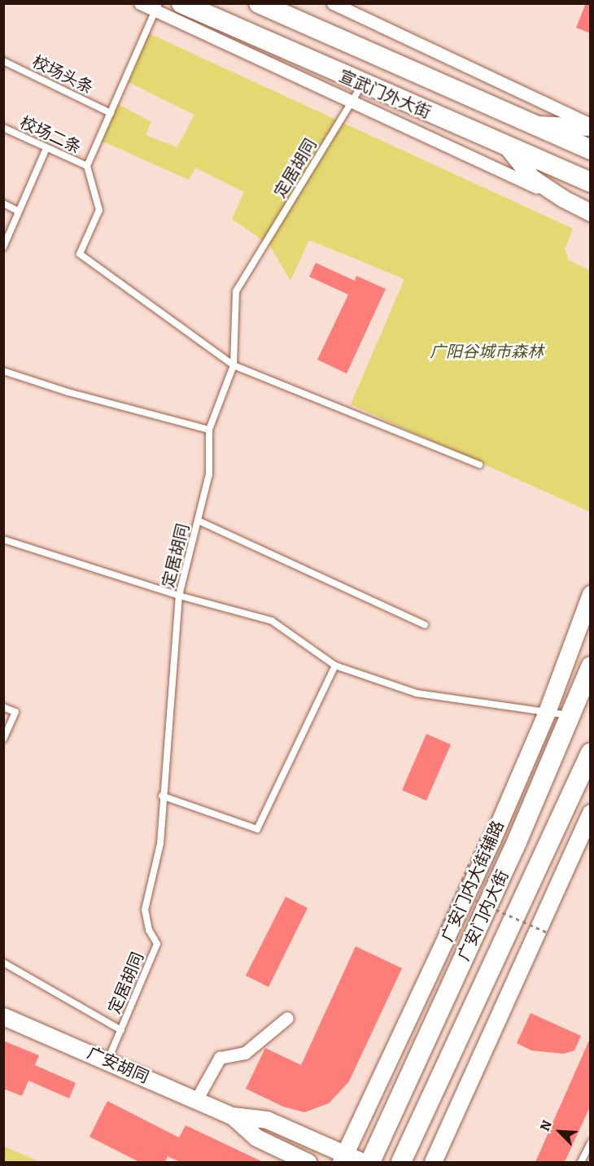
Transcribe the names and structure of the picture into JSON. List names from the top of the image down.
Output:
{
  "streets": {
    "main road": ["宣武门外大街", "广安门内大街"],
    "street": ["广安门内大街辅路", "广安胡同"],
    "lane": ["校场头条", "校场二条", "定居胡同"]
  },
  "crossings": [
    ["校场头条", "校场二条"],
    ["宣武门外大街", "定居胡同"],
    ["定居胡同", "广安胡同"],
    ["广安门内大街辅路", "广安胡同"]
  ],
  "parks": ["广阳谷城市森林"],
  "north": "top left"
}
